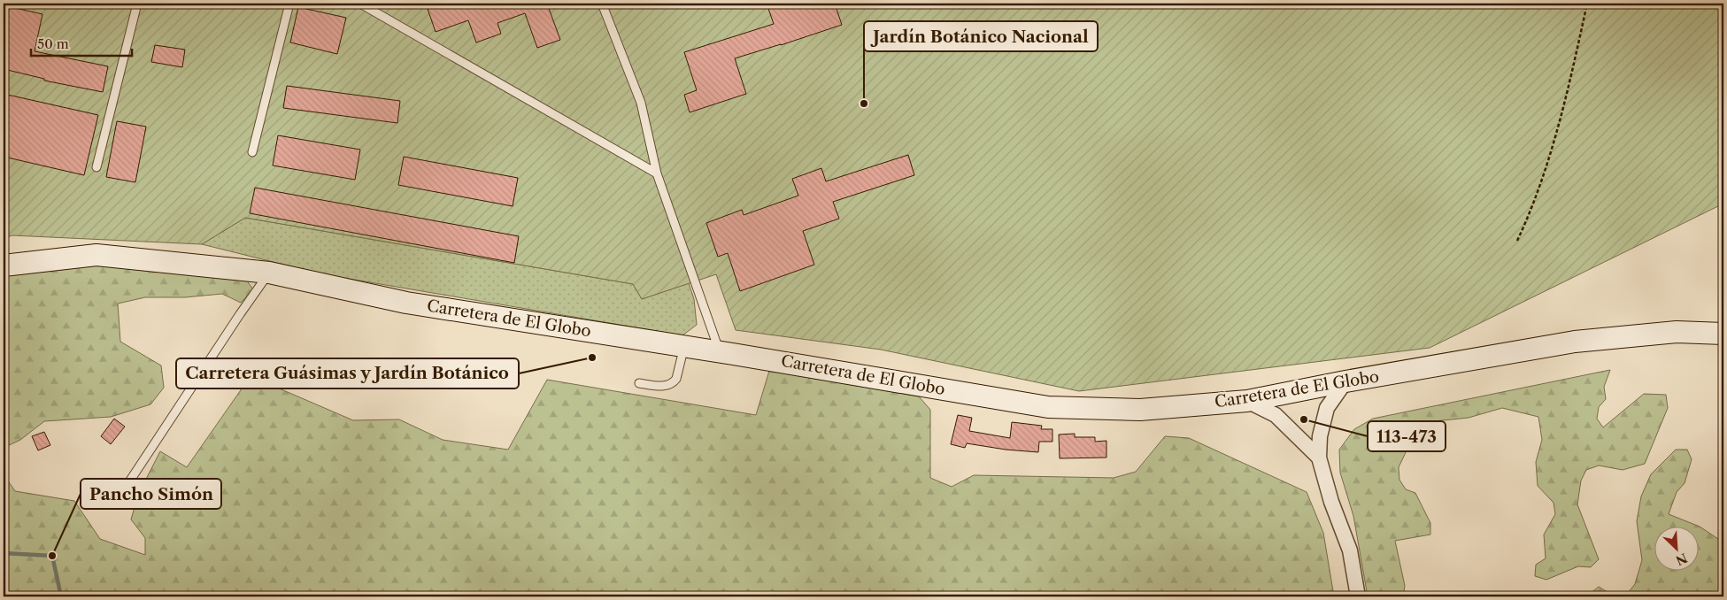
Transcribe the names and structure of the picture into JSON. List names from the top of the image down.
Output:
{
  "streets": {
    "main road": ["Carretera de El Globo"]
  },
  "places": [
    "Jardín Botánico Nacional",
    "Carretera Guásimas y Jardín Botánico",
    "113-473",
    "Pancho Simón"
  ],
  "scale_bar": "50 m",
  "north": "bottom right"
}
